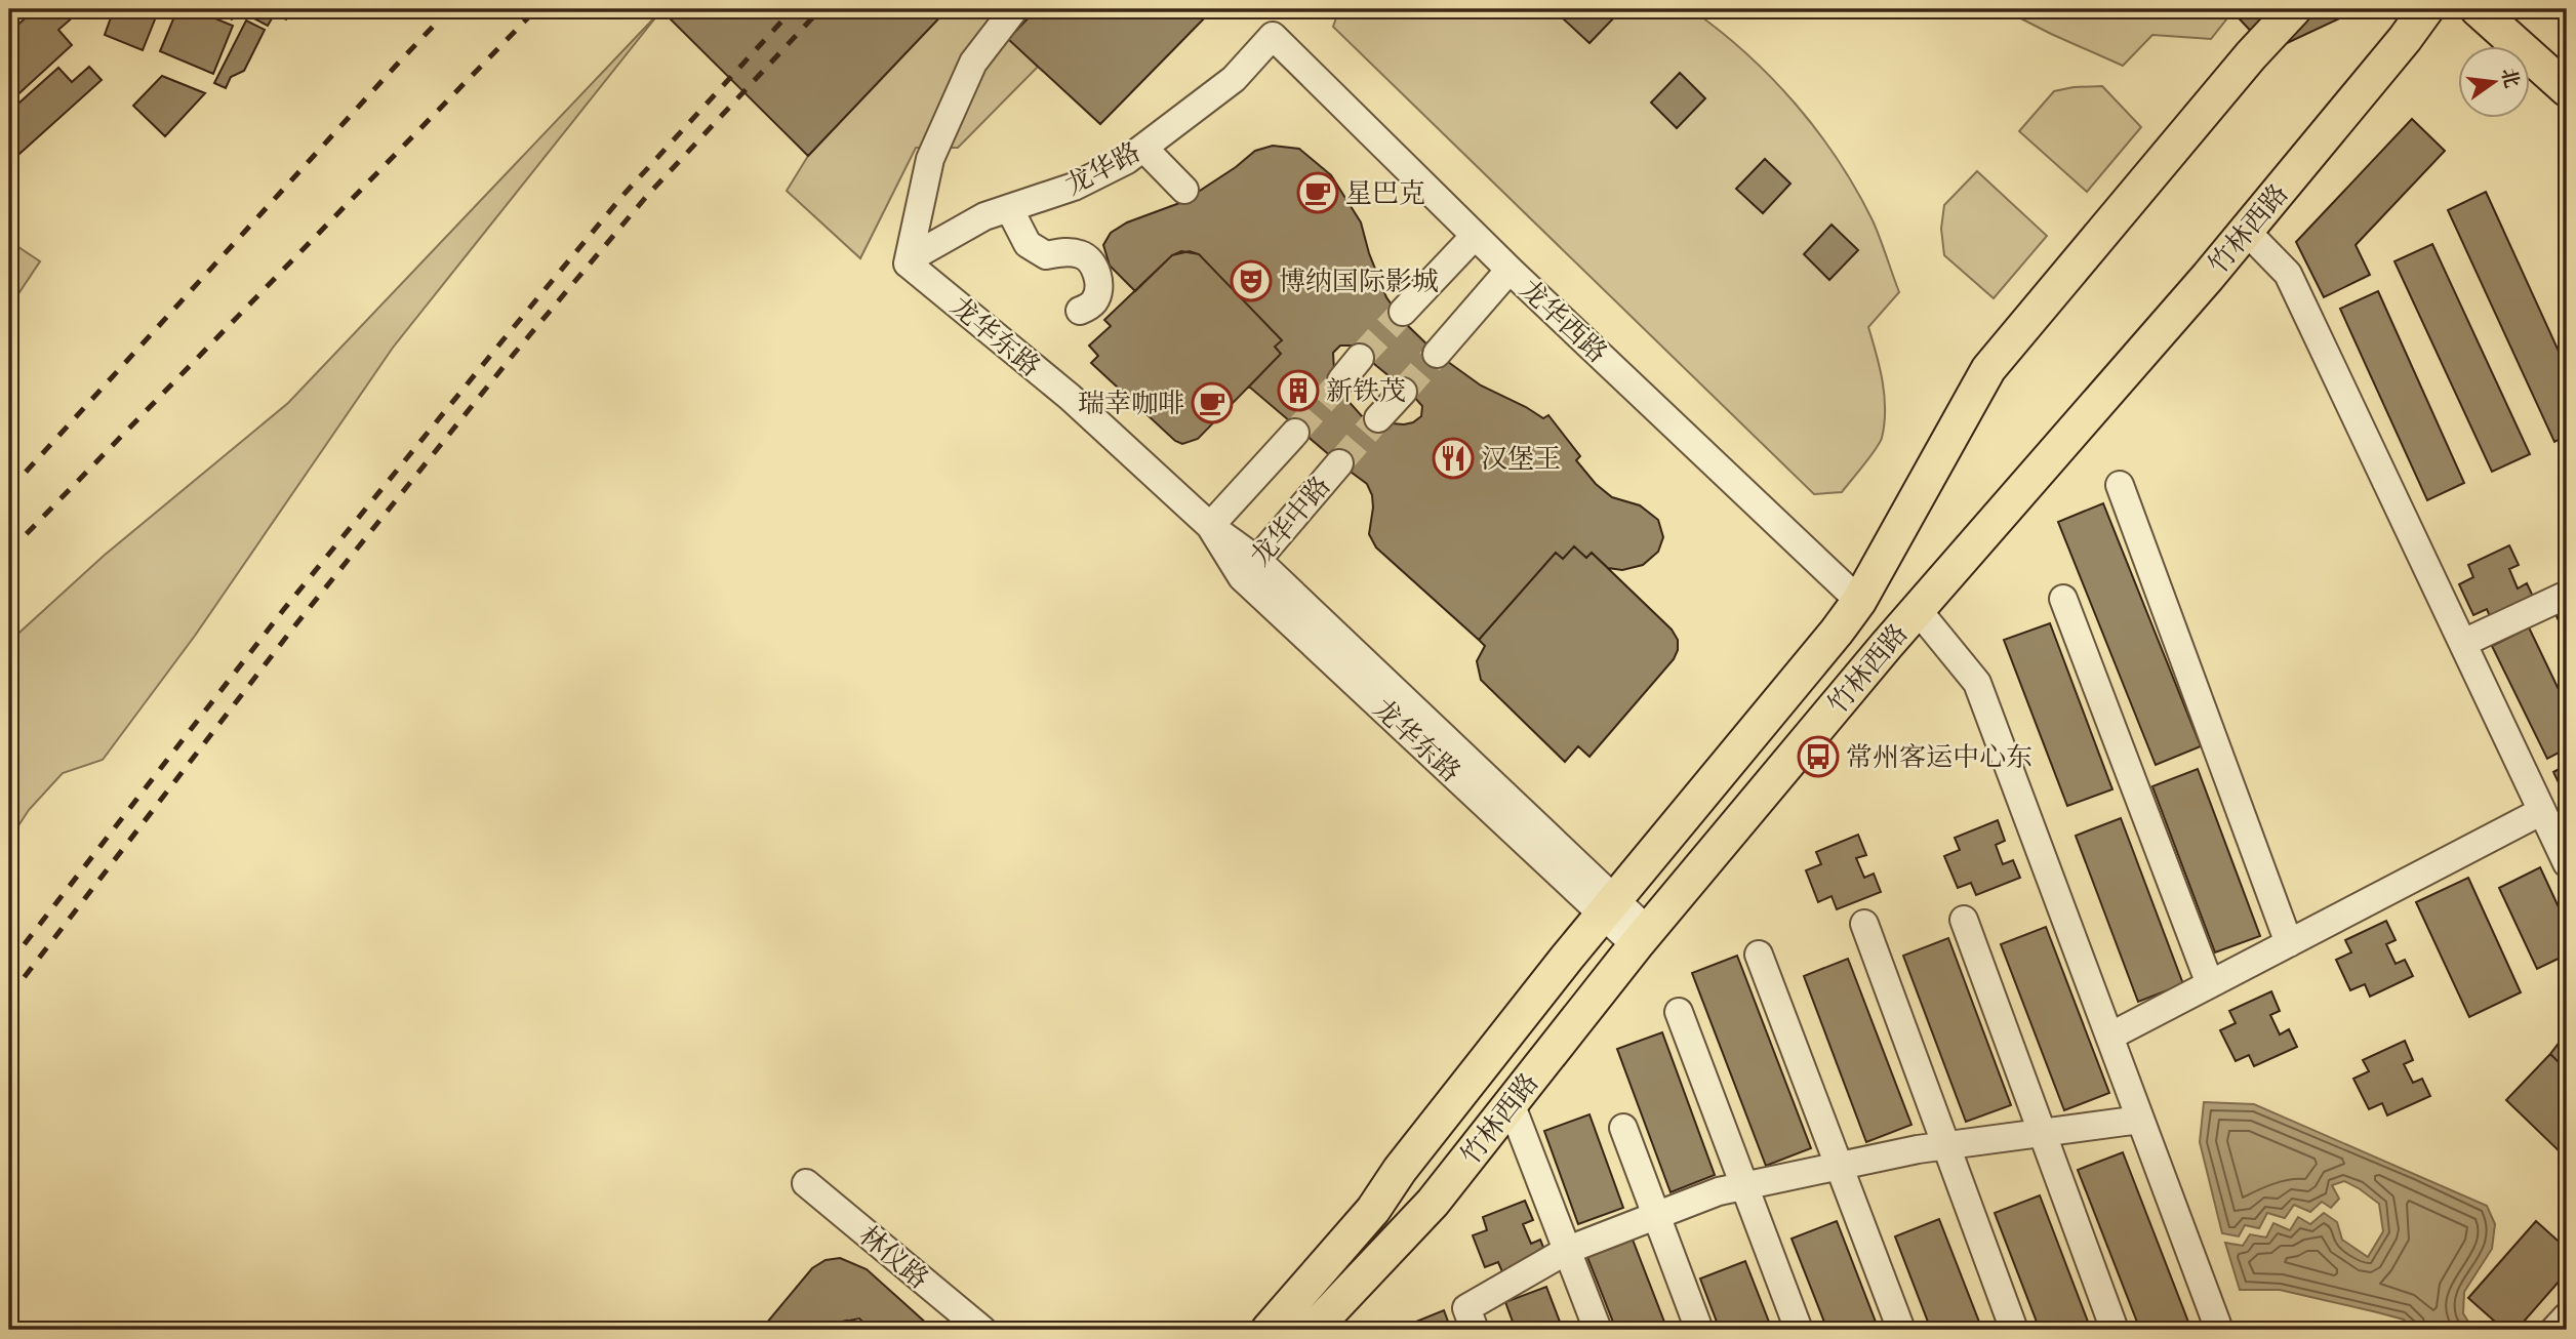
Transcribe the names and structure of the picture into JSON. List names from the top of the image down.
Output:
{
  "streets": {
    "main road": ["竹林西路"],
    "street": [
      "龙华路",
      "龙华西路",
      "龙华东路",
      "龙华中路",
      "林仪路"
    ]
  },
  "crossings": [
    ["龙华路", "龙华西路"],
    ["龙华路", "龙华东路"],
    ["竹林西路", "龙华西路"],
    ["竹林西路", "龙华东路"],
    ["龙华东路", "龙华中路"]
  ],
  "places": {
    "cafe": ["星巴克", "瑞幸咖啡"],
    "theatre": ["博纳国际影城"],
    "building": ["新铁茂"],
    "restaurant": ["汉堡王"],
    "bus stop": ["常州客运中心东"]
  },
  "north": "right"
}
